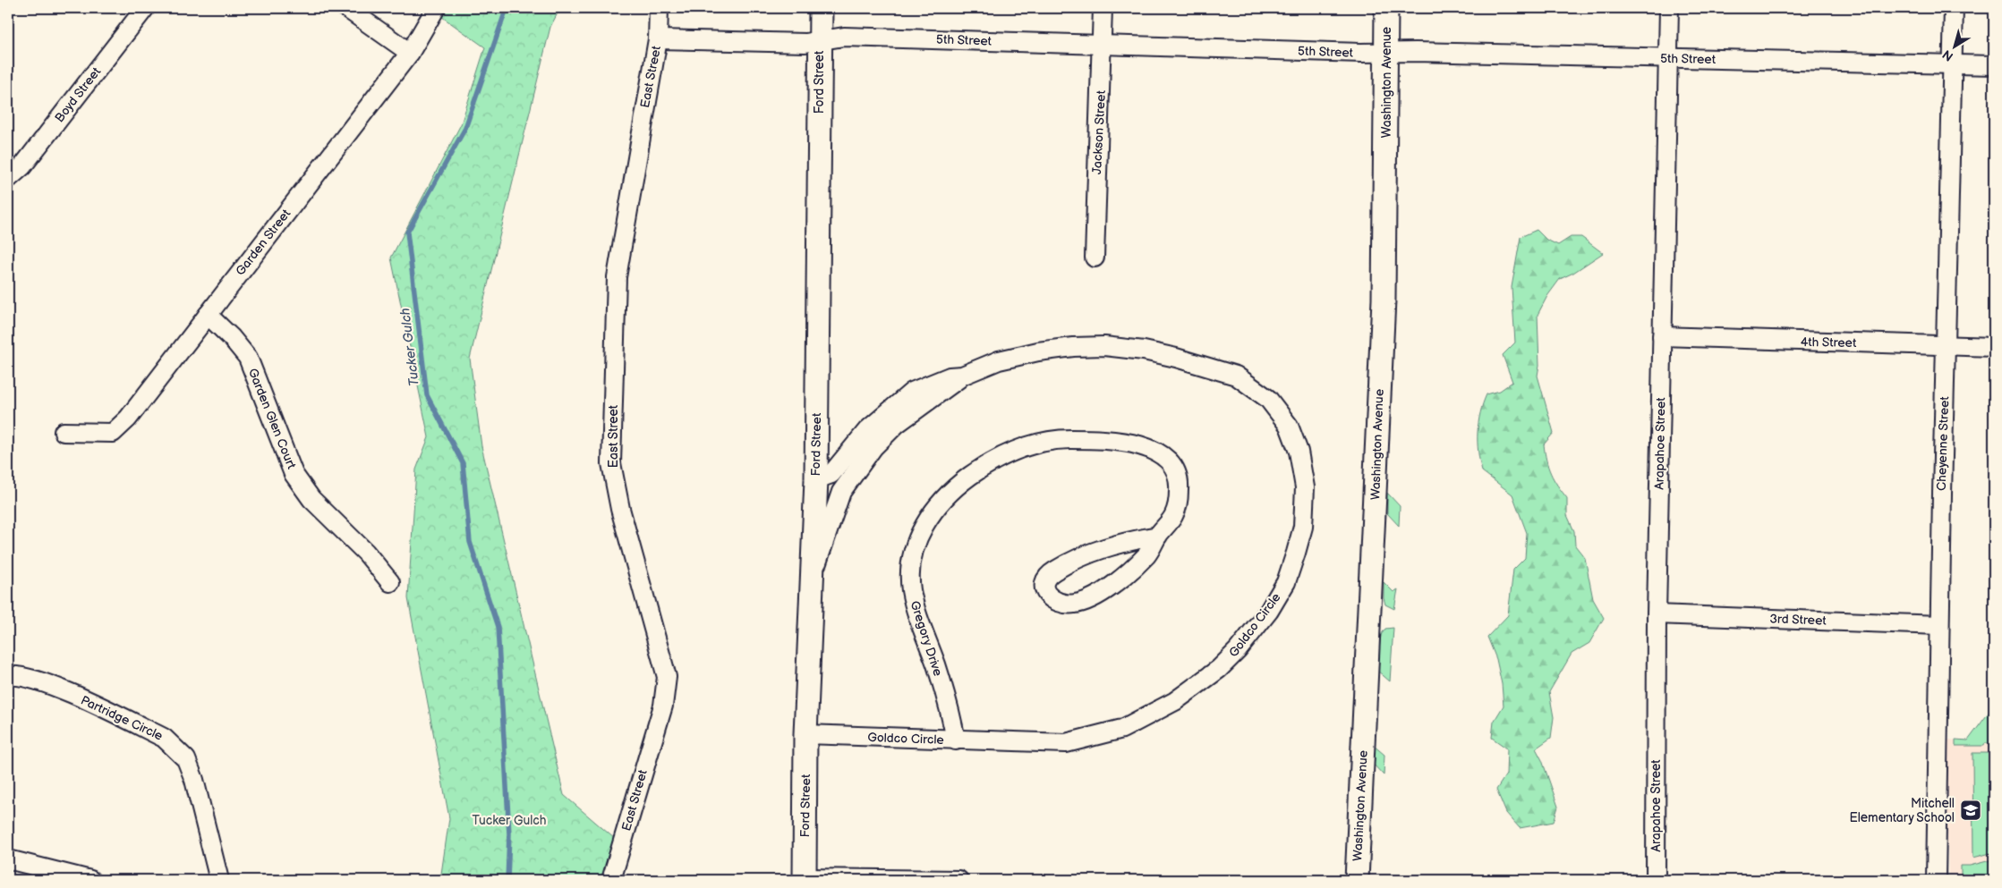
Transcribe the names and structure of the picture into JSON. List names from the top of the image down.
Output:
{
  "streets": {
    "street": [
      "5th Street",
      "East Street",
      "Ford Street",
      "Washington Avenue",
      "Boyd Street",
      "Jackson Street",
      "Garden Street",
      "4th Street",
      "Garden Glen Court",
      "Arapahoe Street",
      "Cheyenne Street",
      "3rd Street",
      "Goldco Circle",
      "Gregory Drive",
      "Partridge Circle"
    ]
  },
  "crossings": [
    ["5th Street", "East Street"],
    ["5th Street", "Ford Street"],
    ["5th Street", "Washington Avenue"],
    ["5th Street", "Jackson Street"],
    ["5th Street", "Arapahoe Street"],
    ["5th Street", "Cheyenne Street"],
    ["Ford Street", "Goldco Circle"],
    ["Garden Street", "Garden Glen Court"],
    ["4th Street", "Arapahoe Street"],
    ["4th Street", "Cheyenne Street"],
    ["Arapahoe Street", "3rd Street"],
    ["Cheyenne Street", "3rd Street"],
    ["Goldco Circle", "Gregory Drive"]
  ],
  "water": ["Tucker Gulch"],
  "parks": ["Tucker Gulch"],
  "places": {
    "school or university": ["Mitchell Elementary School"]
  },
  "north": "bottom left"
}
